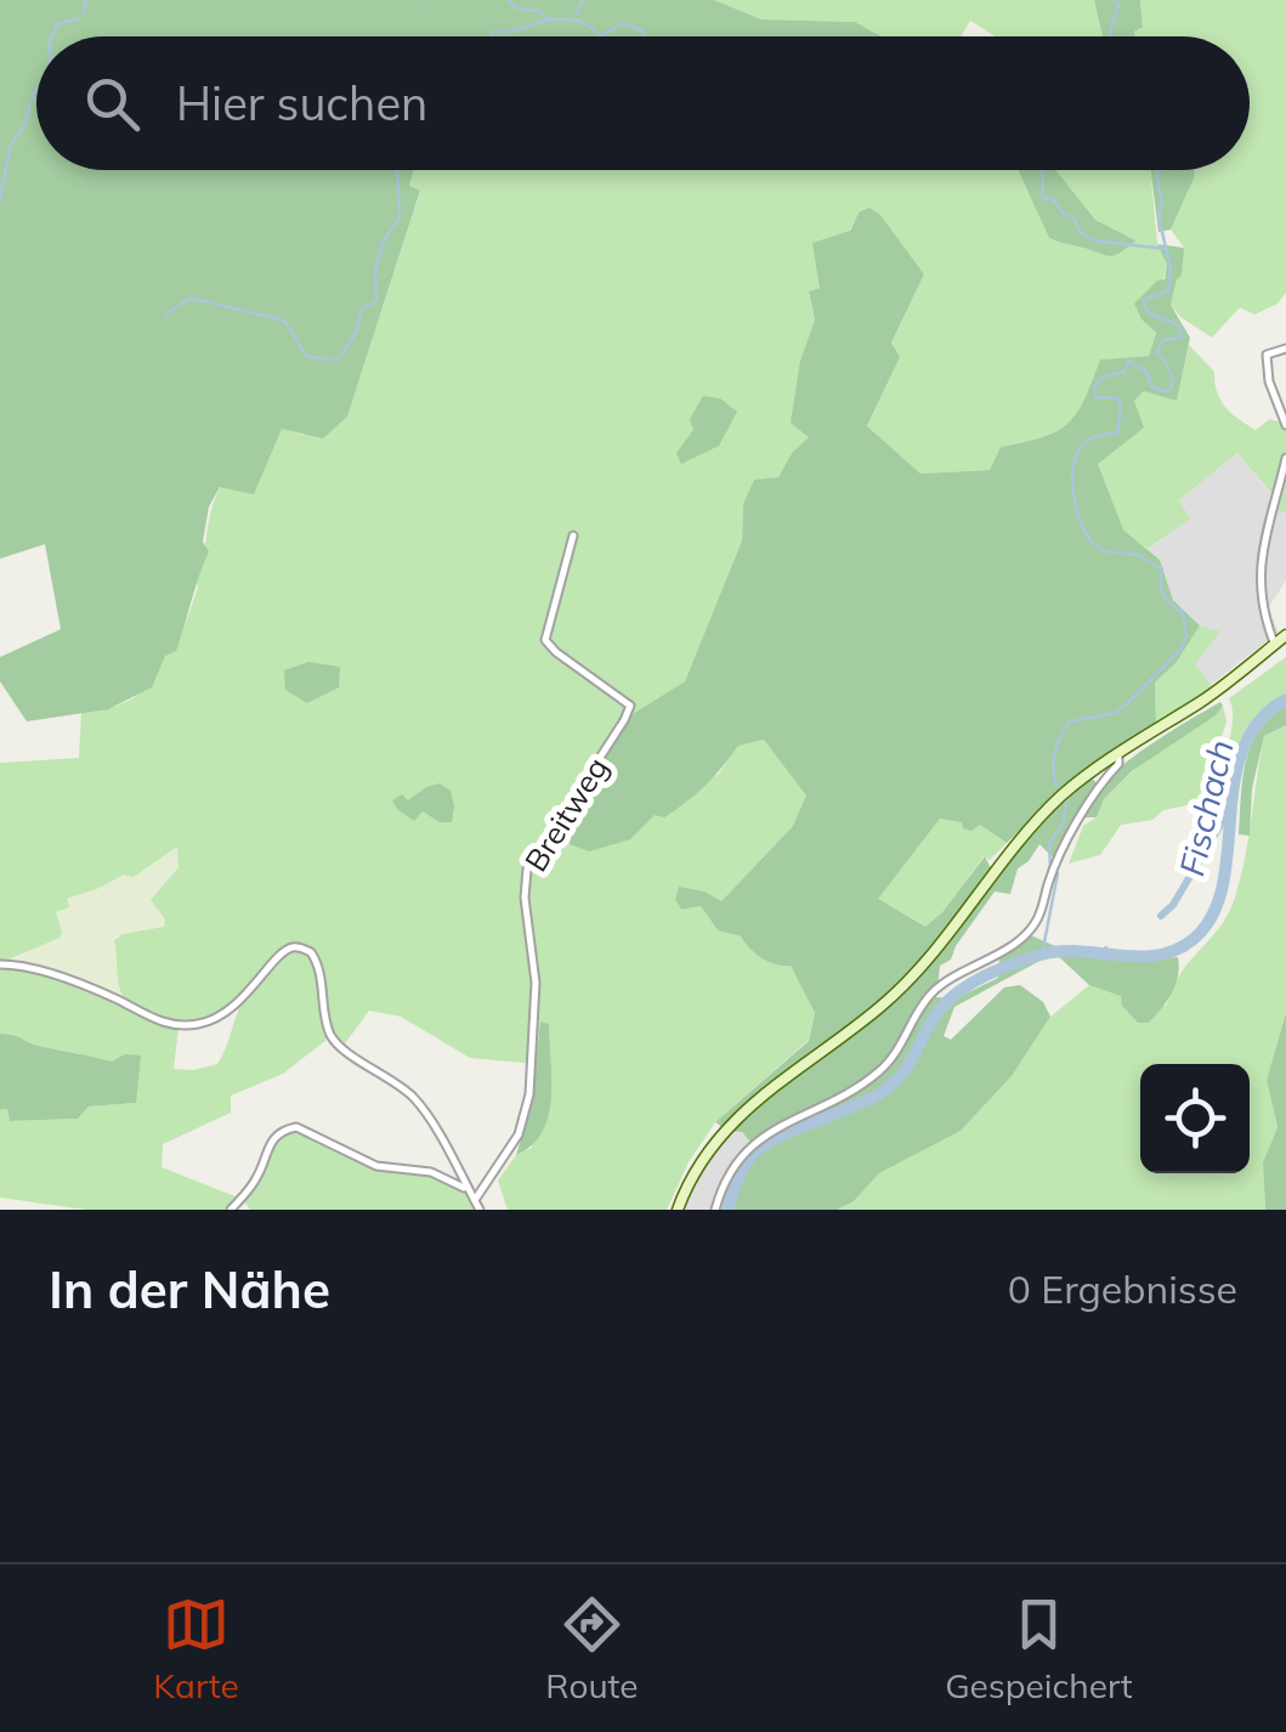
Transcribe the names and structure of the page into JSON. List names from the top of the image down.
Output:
{
  "streets": {
    "street": ["Breitweg"]
  },
  "water": ["Fischach"],
  "page": {
    "search": "Hier suchen",
    "heading": ["In der Nähe", "0 Ergebnisse"],
    "nav": ["Karte", "Route", "Gespeichert"]
  }
}
